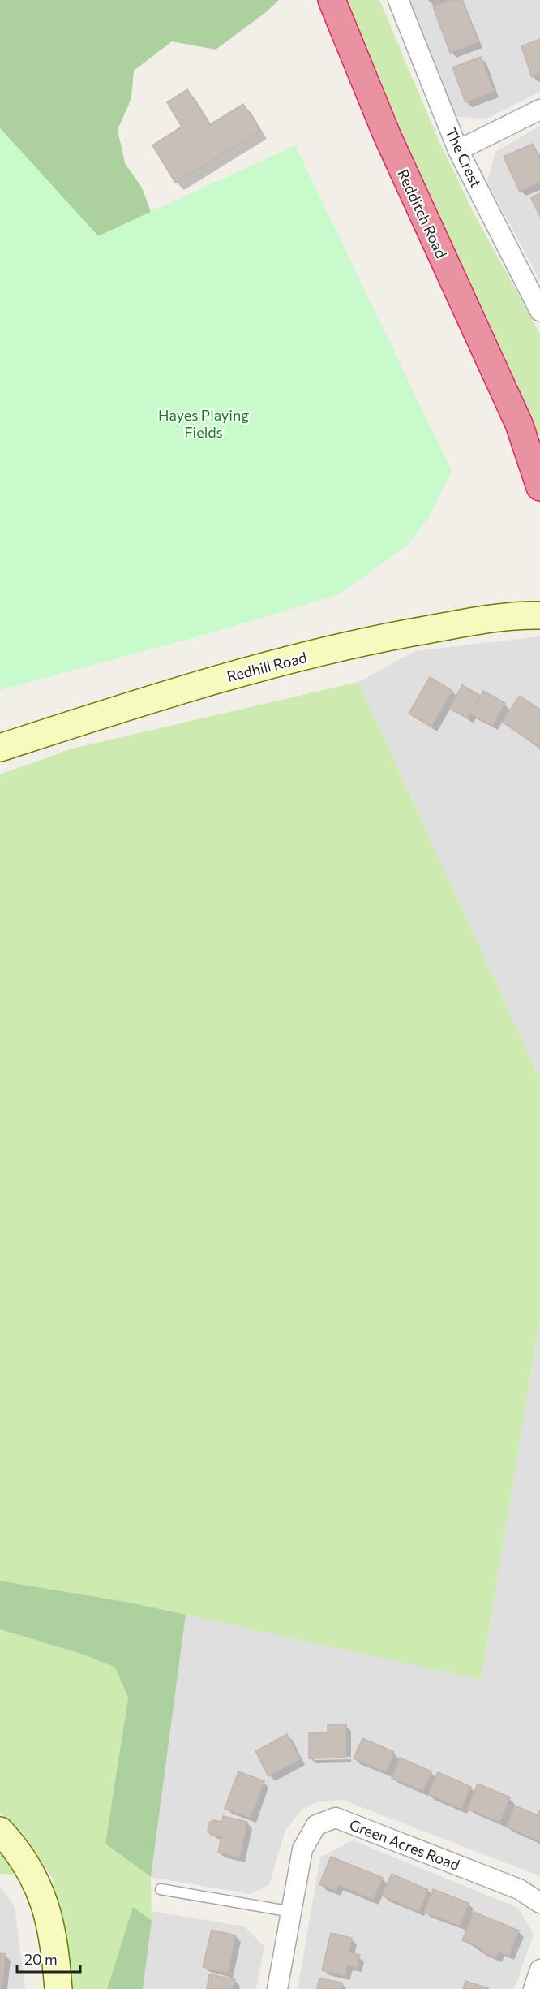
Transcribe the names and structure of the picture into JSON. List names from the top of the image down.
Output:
{
  "streets": {
    "highway": ["Redditch Road"],
    "street": ["The Crest", "Redhill Road", "Green Acres Road"]
  },
  "parks": ["Hayes Playing Fields"],
  "scale_bar": "20 m"
}
